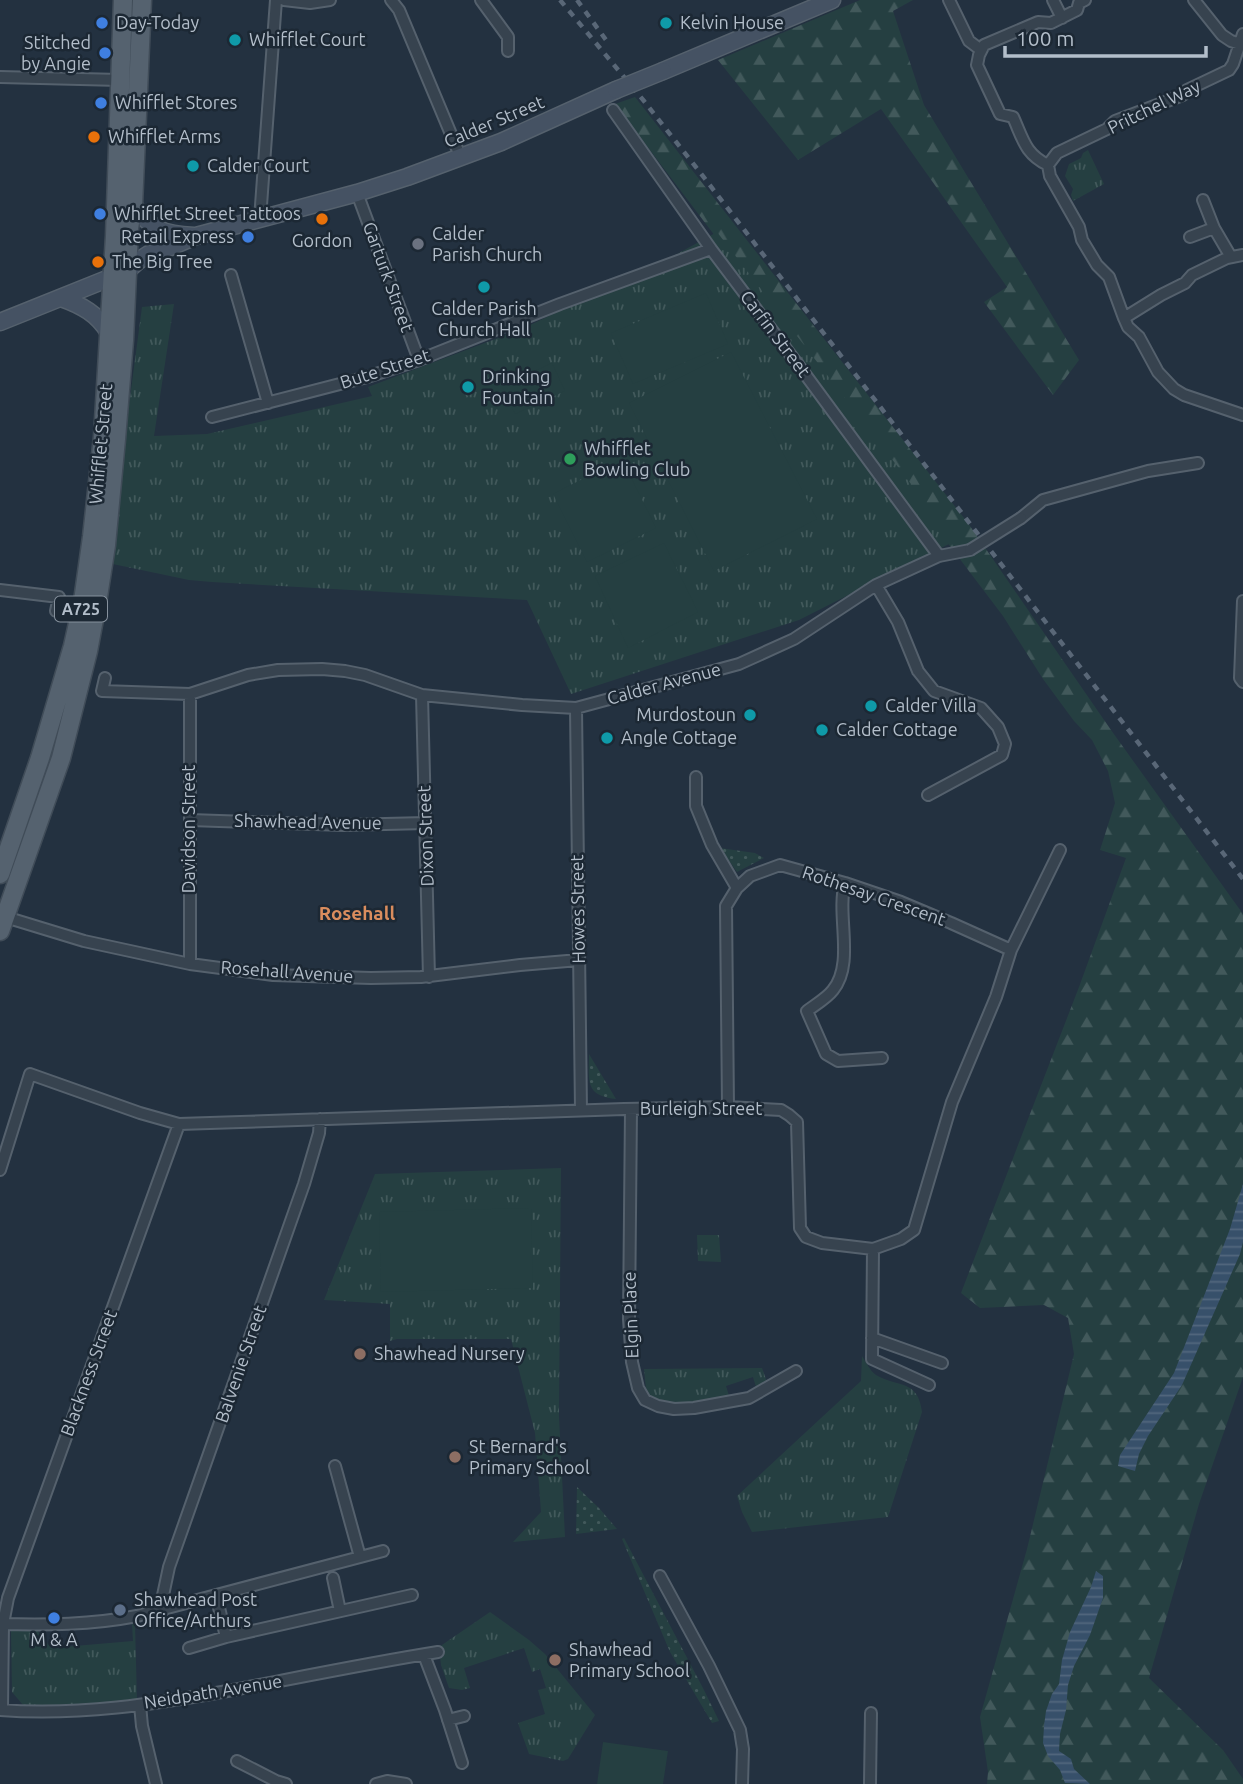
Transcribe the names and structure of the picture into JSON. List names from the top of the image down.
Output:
{
  "streets": {
    "main road": ["Calder Street", "Whifflet Street", "A725"],
    "street": [
      "Pritchel Way",
      "Garturk Street",
      "Carfin Street",
      "Bute Street",
      "Calder Avenue",
      "Shawhead Avenue",
      "Davidson Street",
      "Dixon Street",
      "Rothesay Crescent",
      "Howes Street",
      "Rosehall Avenue",
      "Burleigh Street",
      "Elgin Place",
      "Balvenie Street",
      "Blackness Street",
      "Neidpath Avenue"
    ]
  },
  "crossings": [
    ["Calder Street", "Garturk Street"],
    ["Calder Street", "Whifflet Street"],
    ["Garturk Street", "Bute Street"],
    ["Carfin Street", "Bute Street"],
    ["Carfin Street", "Calder Avenue"],
    ["Whifflet Street", "Rosehall Avenue"],
    ["Calder Avenue", "Davidson Street"],
    ["Calder Avenue", "Dixon Street"],
    ["Calder Avenue", "Howes Street"],
    ["Shawhead Avenue", "Davidson Street"],
    ["Shawhead Avenue", "Dixon Street"],
    ["Davidson Street", "Rosehall Avenue"],
    ["Dixon Street", "Rosehall Avenue"],
    ["Rothesay Crescent", "Burleigh Street"],
    ["Howes Street", "Rosehall Avenue"],
    ["Howes Street", "Burleigh Street"],
    ["Burleigh Street", "Elgin Place"],
    ["Burleigh Street", "Balvenie Street"],
    ["Burleigh Street", "Blackness Street"],
    ["Blackness Street", "Neidpath Avenue"]
  ],
  "districts": ["Rosehall"],
  "places": [
    "Day-Today",
    "Kelvin House",
    "Whifflet Court",
    "Stitched by Angie",
    "Whifflet Stores",
    "Whifflet Arms",
    "Calder Court",
    "Whifflet Street Tattoos",
    "Gordon",
    "Retail Express",
    "Calder Parish Church",
    "The Big Tree",
    "Calder Parish Church Hall",
    "Drinking Fountain",
    "Whifflet Bowling Club",
    "Calder Villa",
    "Murdostoun",
    "Calder Cottage",
    "Angle Cottage",
    "Shawhead Nursery",
    "St Bernard's Primary School",
    "Shawhead Post Office/Arthurs",
    "M & A",
    "Shawhead Primary School"
  ],
  "scale_bar": "100 m"
}
